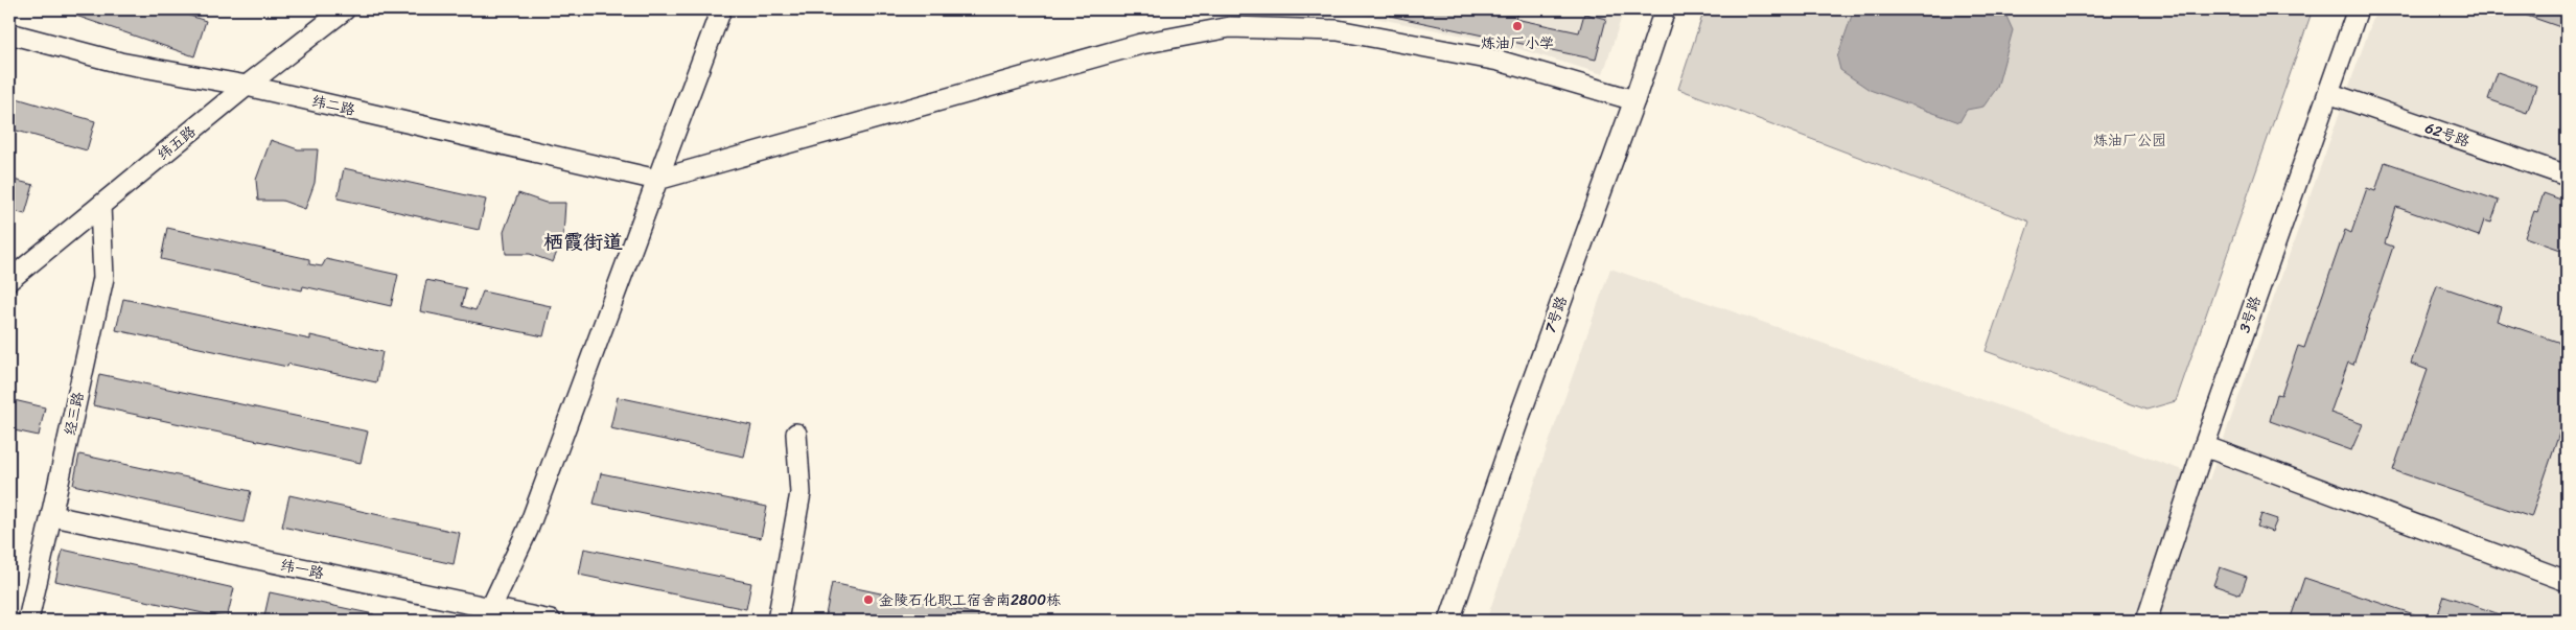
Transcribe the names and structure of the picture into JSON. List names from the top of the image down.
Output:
{
  "streets": {
    "street": [
      "纬二路",
      "62号路",
      "纬五路",
      "7号路",
      "3号路",
      "经三路",
      "纬一路"
    ]
  },
  "crossings": [
    ["纬二路", "纬五路"],
    ["62号路", "3号路"],
    ["纬五路", "经三路"],
    ["经三路", "纬一路"]
  ],
  "districts": ["栖霞街道"],
  "parks": ["炼油厂公园"],
  "places": ["炼油厂小学", "金陵石化职工宿舍南2800栋"]
}
